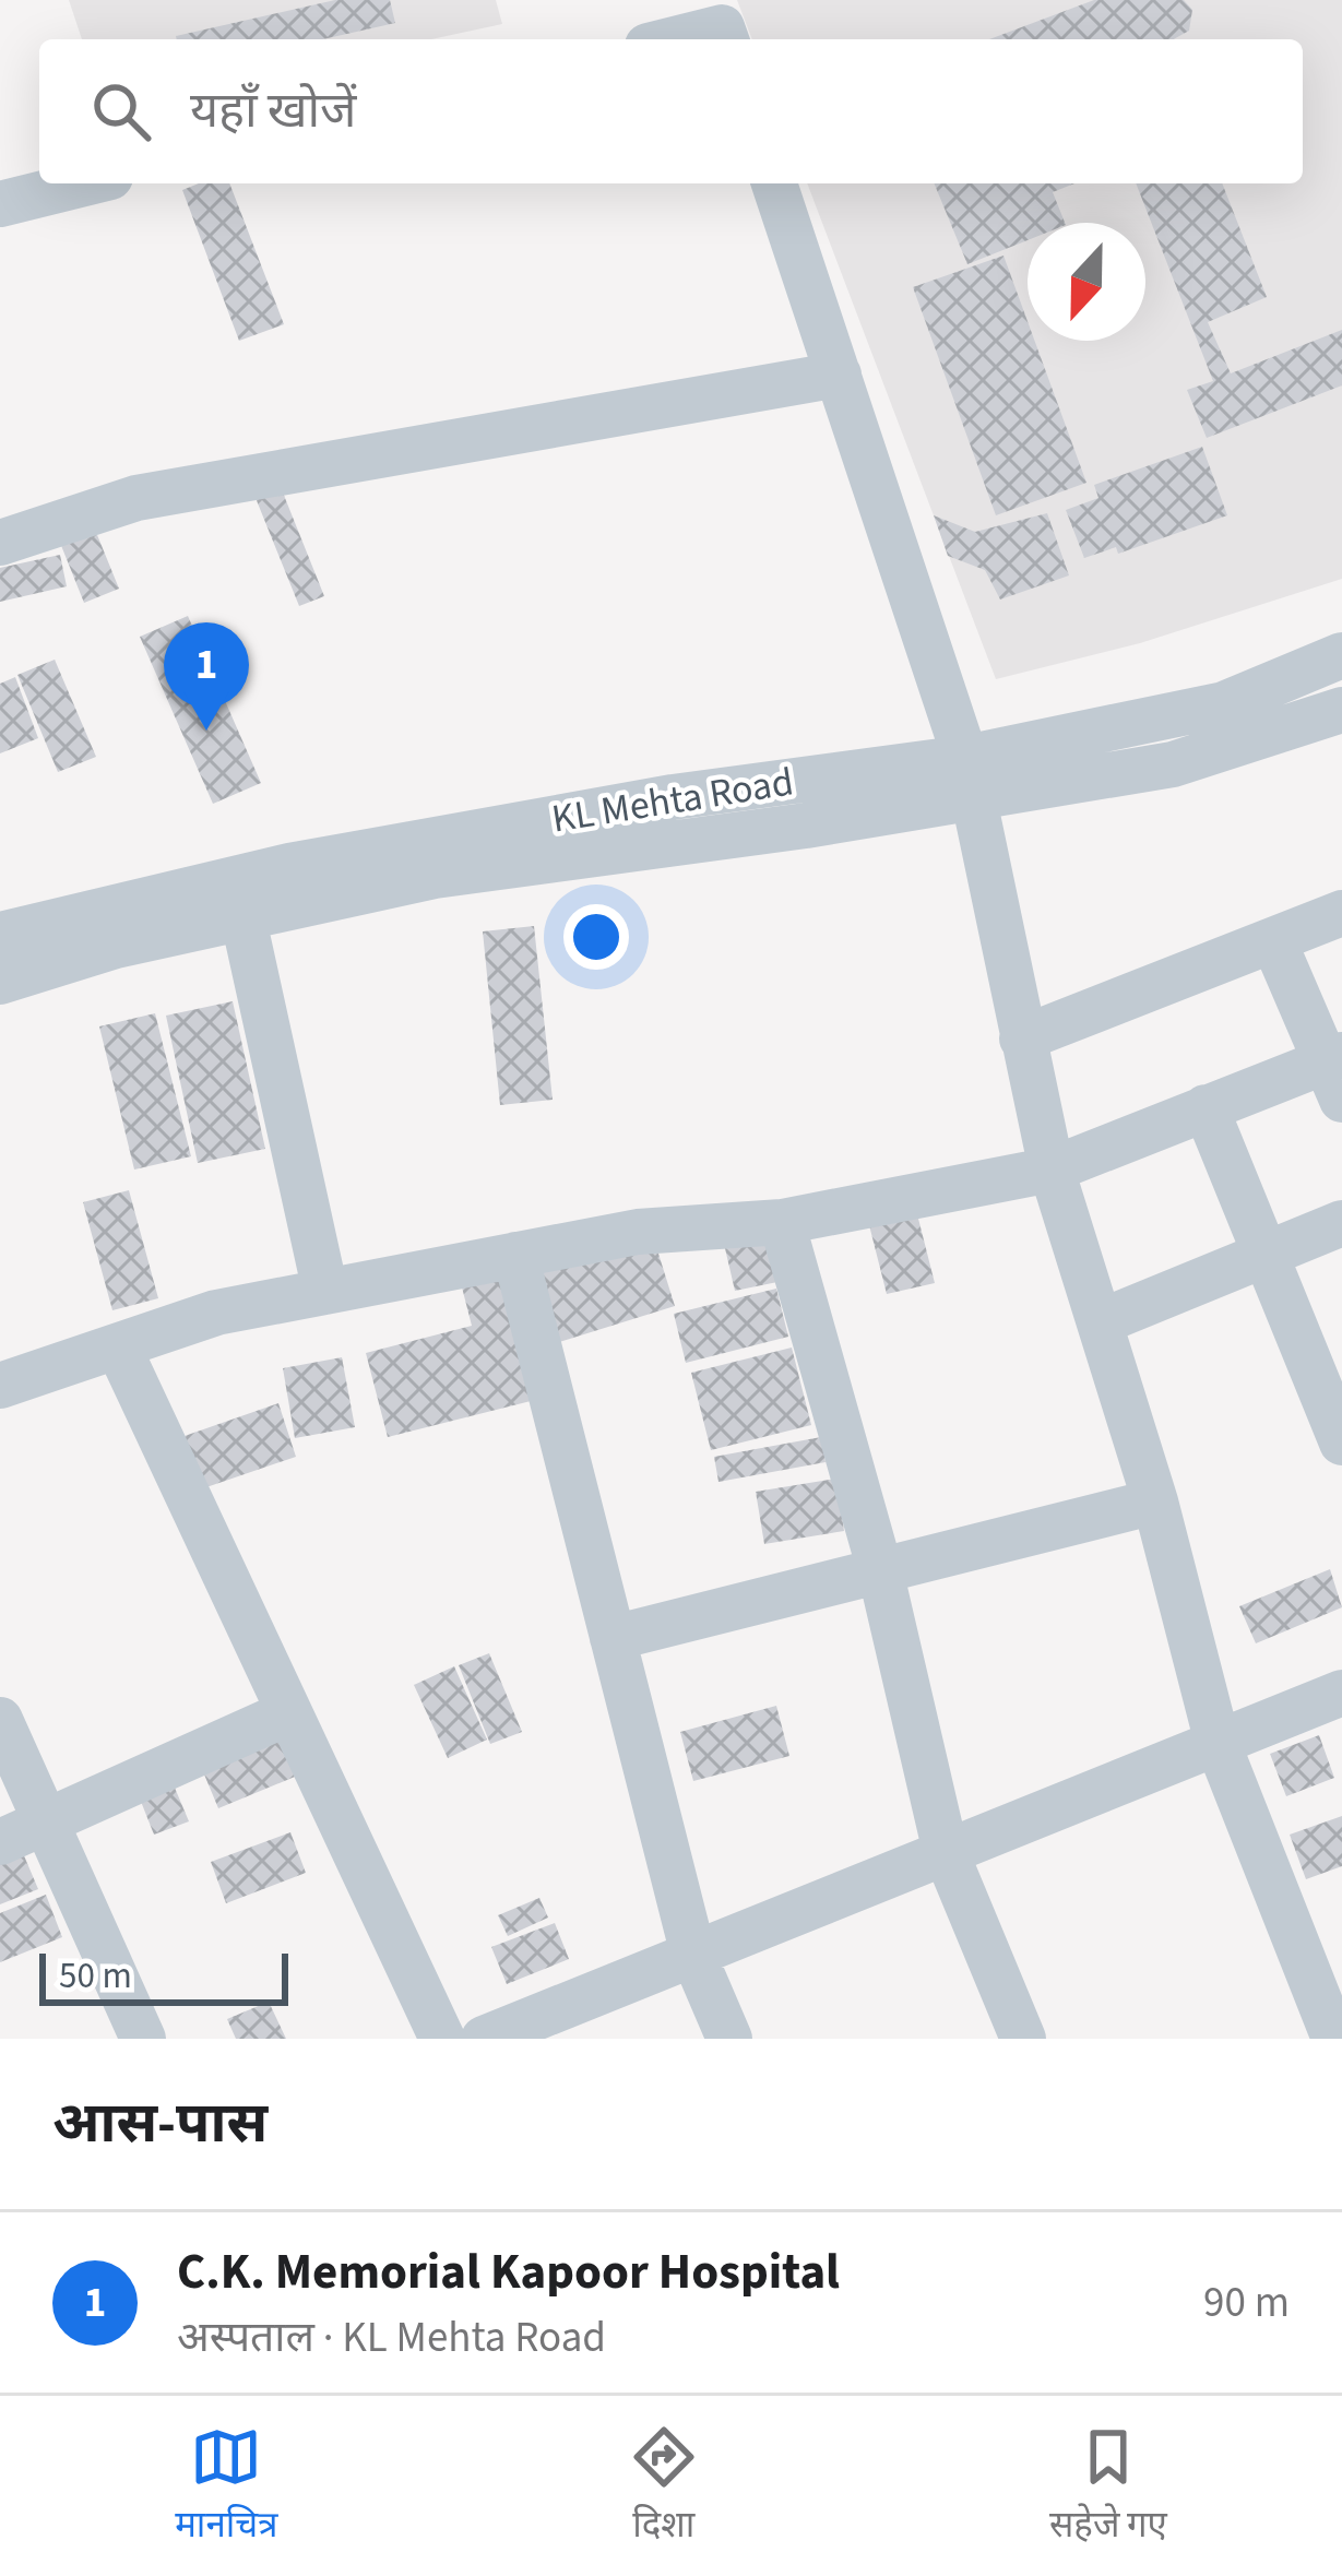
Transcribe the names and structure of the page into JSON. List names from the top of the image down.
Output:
{
  "streets": {
    "street": ["KL Mehta Road"]
  },
  "scale_bar": "50 m",
  "north": "bottom",
  "page": {
    "search": "यहाँ खोजें",
    "pins": "1",
    "scale": "50 m",
    "heading": "आस-पास",
    "list": [
      {
        "mark": "1",
        "name": "C.K. Memorial Kapoor Hospital",
        "note": "अस्पताल · KL Mehta Road",
        "value": "90 m"
      }
    ],
    "nav": ["मानचित्र", "दिशा", "सहेजे गए"]
  }
}
